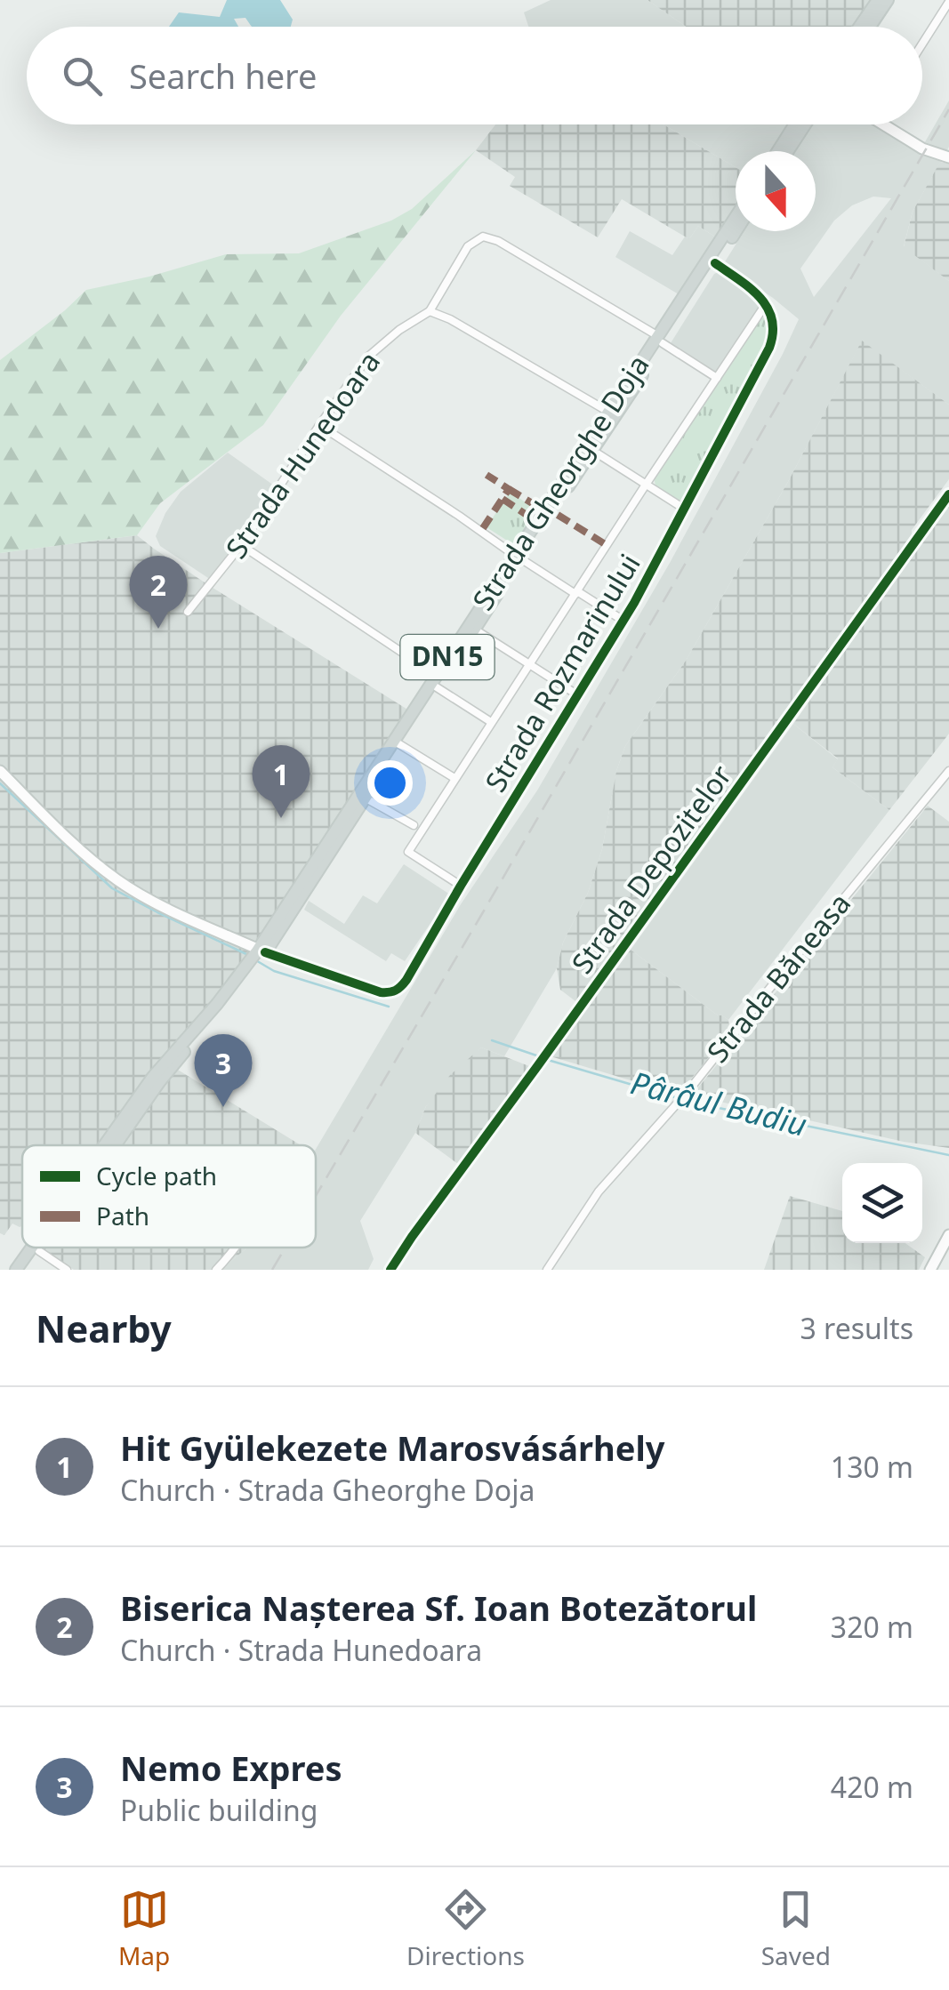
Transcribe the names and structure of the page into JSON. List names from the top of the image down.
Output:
{
  "streets": {
    "main road": ["Strada Gheorghe Doja", "DN15"],
    "street": [
      "Strada Hunedoara",
      "Strada Rozmarinului",
      "Strada Depozitelor",
      "Strada Băneasa"
    ]
  },
  "crossings": [
    ["Strada Gheorghe Doja", "DN15"],
    ["Strada Gheorghe Doja", "Strada Rozmarinului"],
    ["DN15", "Strada Rozmarinului"]
  ],
  "water": ["Pârâul Budiu"],
  "legend": ["Cycle path", "Path"],
  "north": "bottom",
  "page": {
    "search": "Search here",
    "pins": ["2", "1", "3"],
    "heading": ["Nearby", "3 results"],
    "list": [
      {
        "mark": "1",
        "name": "Hit Gyülekezete Marosvásárhely",
        "note": "Church · Strada Gheorghe Doja",
        "value": "130 m"
      },
      {
        "mark": "2",
        "name": "Biserica Nașterea Sf. Ioan Botezătorul",
        "note": "Church · Strada Hunedoara",
        "value": "320 m"
      },
      {
        "mark": "3",
        "name": "Nemo Expres",
        "note": "Public building",
        "value": "420 m"
      }
    ],
    "nav": ["Map", "Directions", "Saved"]
  }
}
